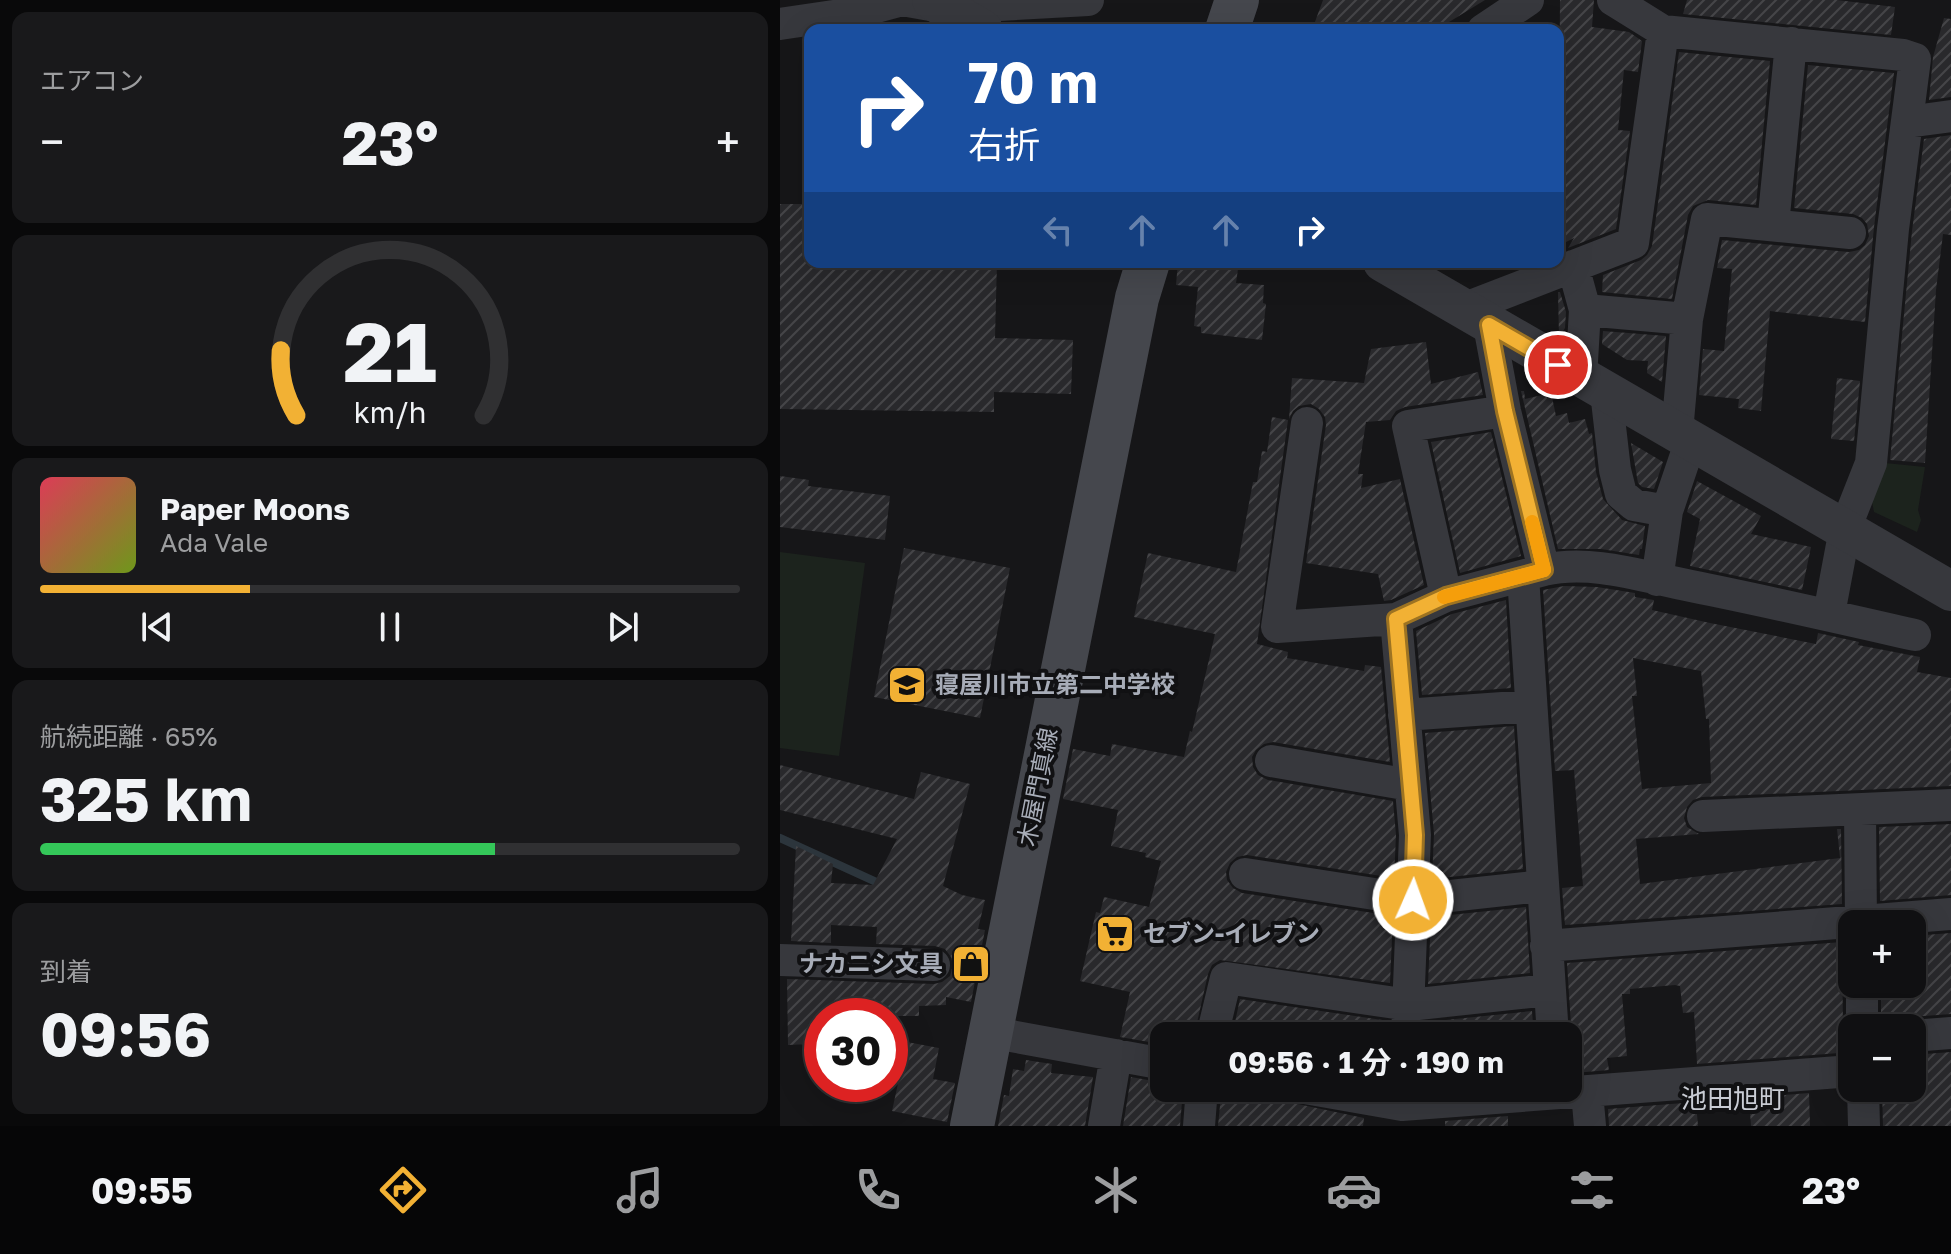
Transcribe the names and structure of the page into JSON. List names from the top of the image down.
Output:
{
  "streets": {
    "main road": ["木屋門真線"]
  },
  "districts": ["池田旭町"],
  "places": {
    "school or university": ["寝屋川市立第二中学校"],
    "supermarket": ["セブン-イレブン"],
    "shop": ["ナカニシ文具"]
  },
  "page": {
    "tile": [
      "エアコン",
      ["航続距離 · 65%", "325 km"],
      ["到着", "09:56"]
    ],
    "turn": ["70 m", "右折"],
    "heat": ["−", "23°", "+"],
    "song": ["Paper Moons", "Ada Vale"],
    "map_buttons": ["+", "−"],
    "limit": "30",
    "trip": "09:56 · 1 分 · 190 m",
    "tabs": ["09:55", "23°"],
    "gauge": ["21", "km/h"]
  }
}
